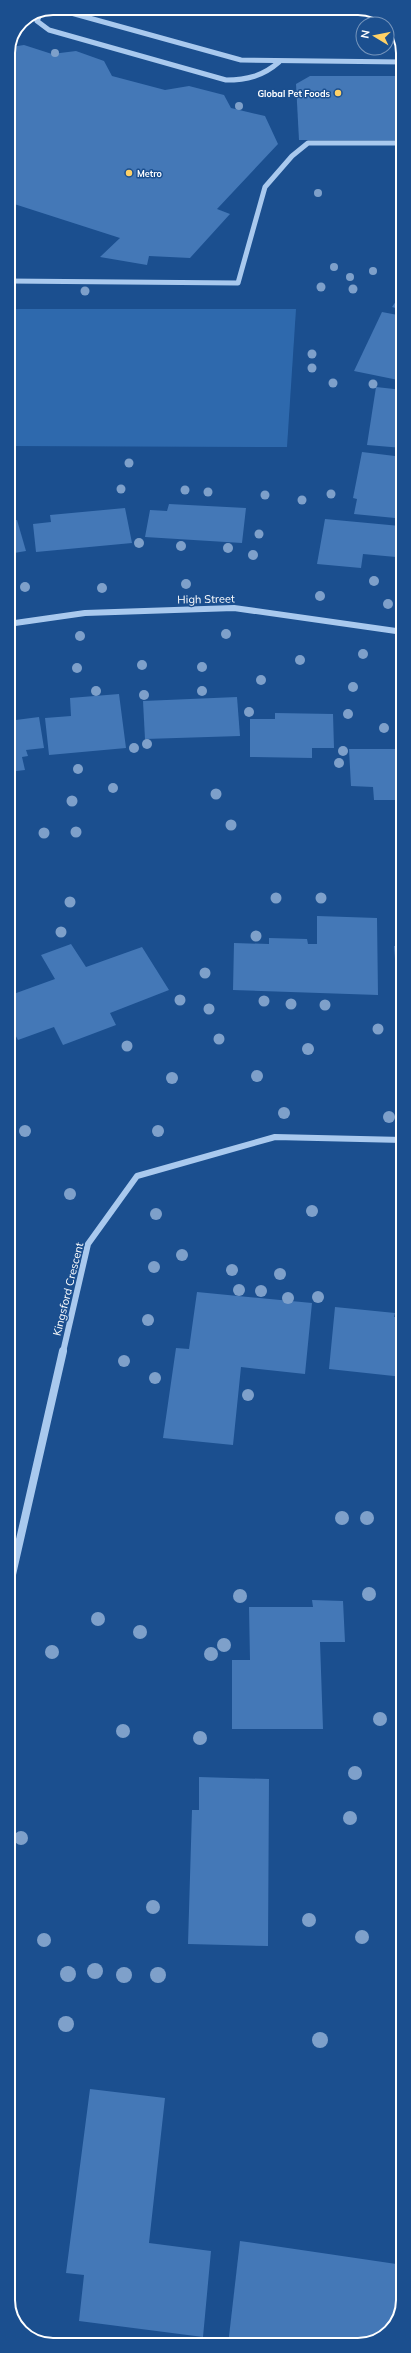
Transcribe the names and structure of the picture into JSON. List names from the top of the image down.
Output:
{
  "streets": {
    "street": ["High Street", "Kingsford Crescent"]
  },
  "places": ["Global Pet Foods", "Metro"],
  "north": "left"
}
